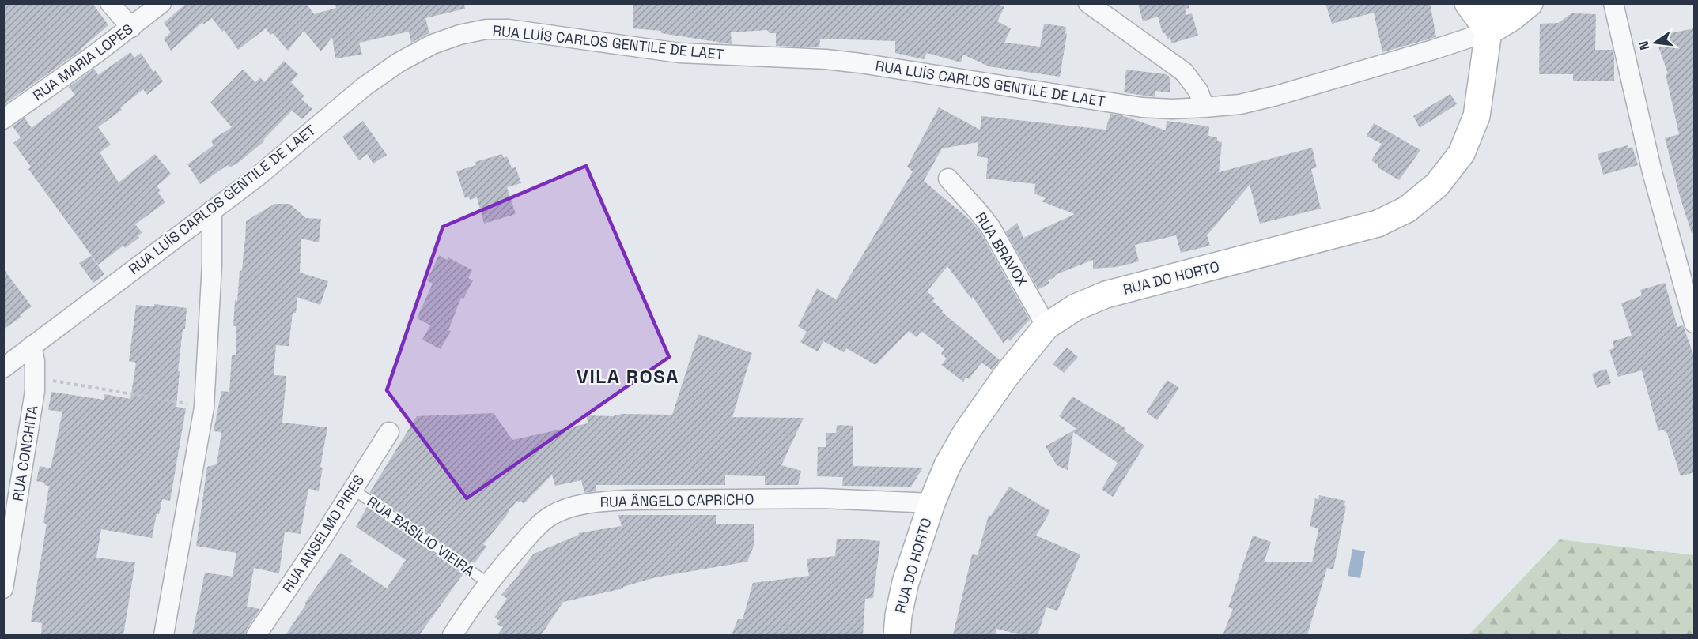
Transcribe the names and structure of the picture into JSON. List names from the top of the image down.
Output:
{
  "streets": {
    "street": [
      "RUA LUÍS CARLOS GENTILE DE LAET",
      "RUA MARIA LOPES",
      "RUA BRAVOX",
      "RUA DO HORTO",
      "RUA CONCHITA",
      "RUA ÂNGELO CAPRICHO",
      "RUA ANSELMO PIRES"
    ],
    "lane": ["RUA BASÍLIO VIEIRA"]
  },
  "crossings": [
    ["RUA LUÍS CARLOS GENTILE DE LAET", "RUA DO HORTO"],
    ["RUA LUÍS CARLOS GENTILE DE LAET", "RUA CONCHITA"],
    ["RUA BRAVOX", "RUA DO HORTO"],
    ["RUA DO HORTO", "RUA ÂNGELO CAPRICHO"],
    ["RUA ÂNGELO CAPRICHO", "RUA BASÍLIO VIEIRA"],
    ["RUA ANSELMO PIRES", "RUA BASÍLIO VIEIRA"]
  ],
  "districts": ["VILA ROSA"],
  "north": "left"
}
